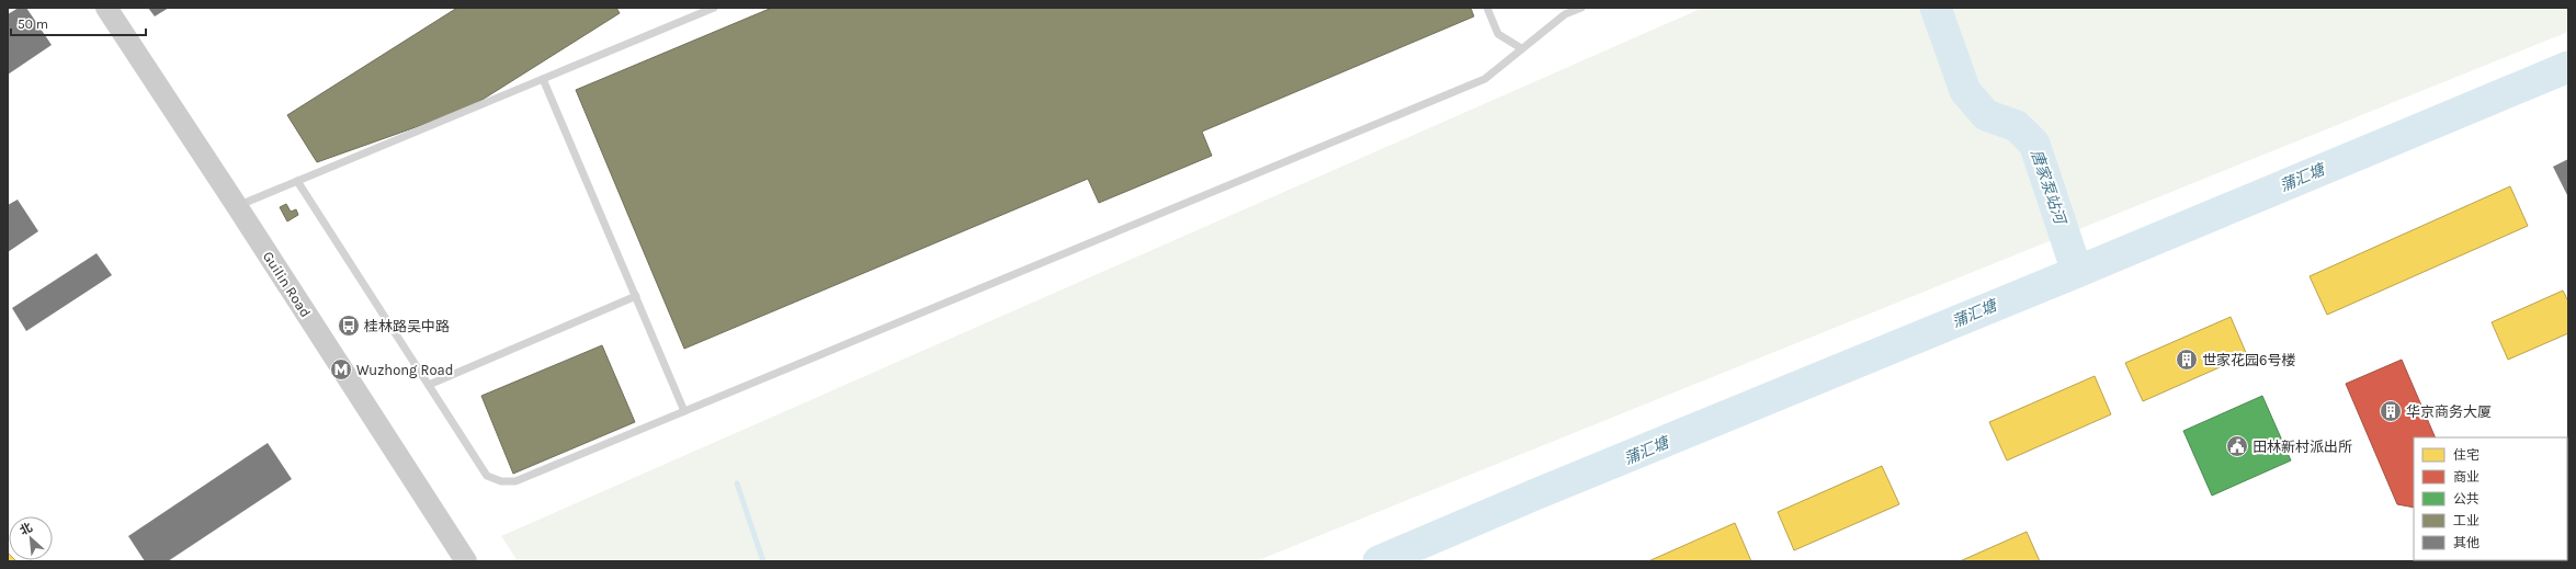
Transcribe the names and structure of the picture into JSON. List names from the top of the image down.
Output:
{
  "streets": {
    "main road": ["Guilin Road"]
  },
  "water": ["蒲汇塘", "唐家泵站河"],
  "places": {
    "bus stop": ["桂林路吴中路"],
    "building": ["世家花园6号楼", "华京商务大厦"],
    "metro station": ["Wuzhong Road"],
    "public building": ["田林新村派出所"]
  },
  "legend": [
    "住宅",
    "商业",
    "公共",
    "工业",
    "其他"
  ],
  "scale_bar": "50 m",
  "north": "top left"
}
